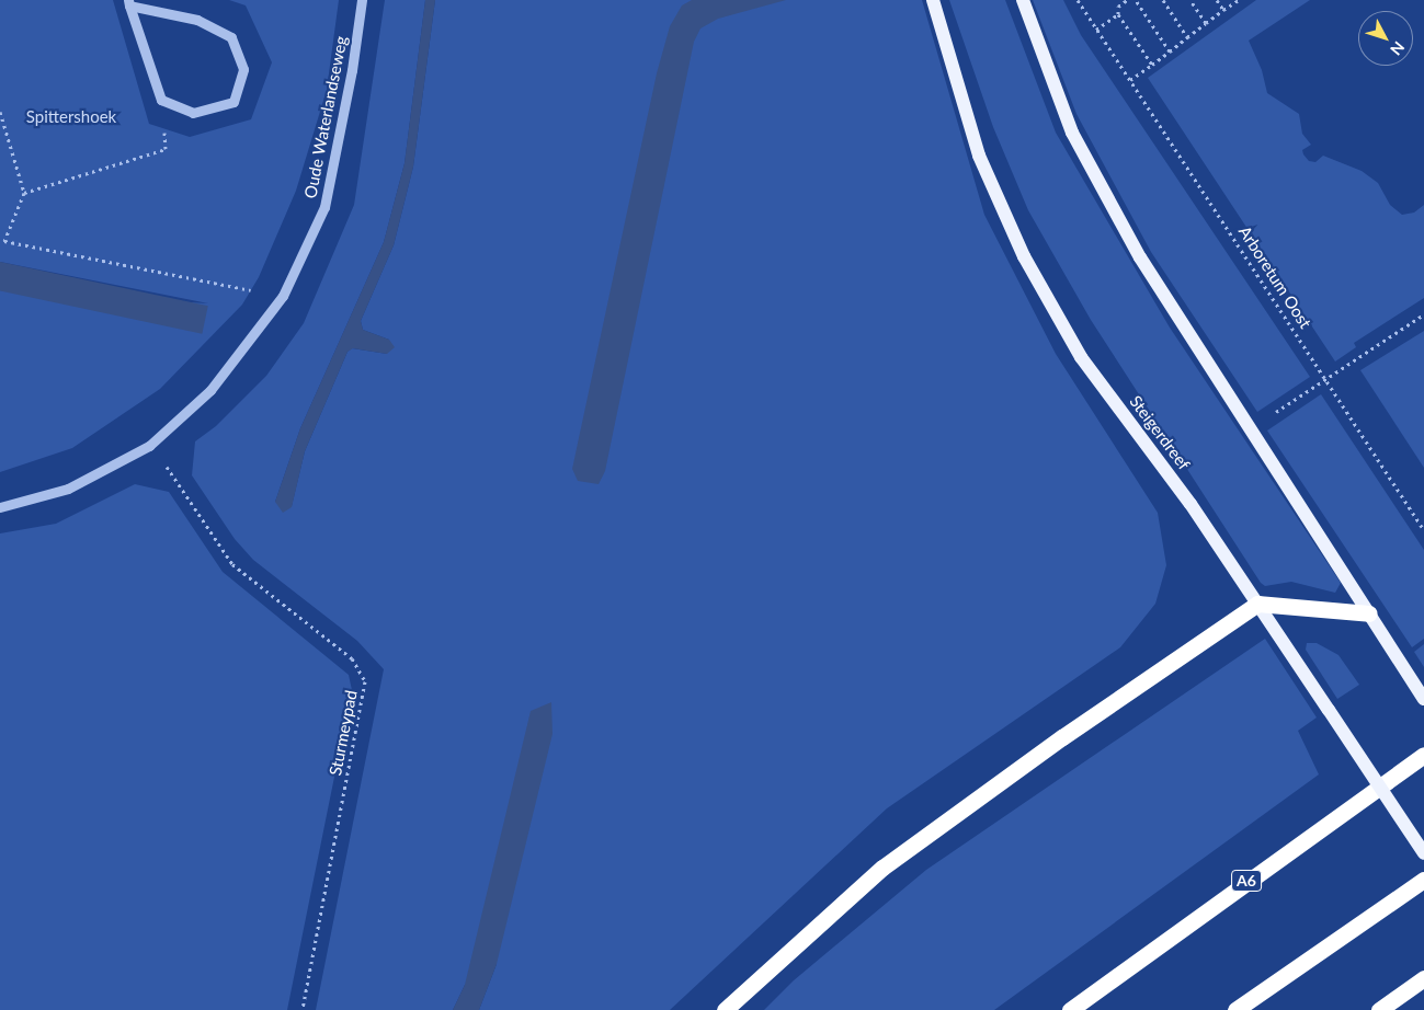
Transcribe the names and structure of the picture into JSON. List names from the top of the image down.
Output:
{
  "streets": {
    "highway": ["A6"],
    "main road": ["Steigerdreef"],
    "street": ["Oude Waterlandseweg"],
    "path": ["Arboretum Oost", "Sturmeypad"]
  },
  "crossings": [
    ["Oude Waterlandseweg", "Sturmeypad"]
  ],
  "parks": ["Spittershoek"],
  "north": "bottom right"
}
